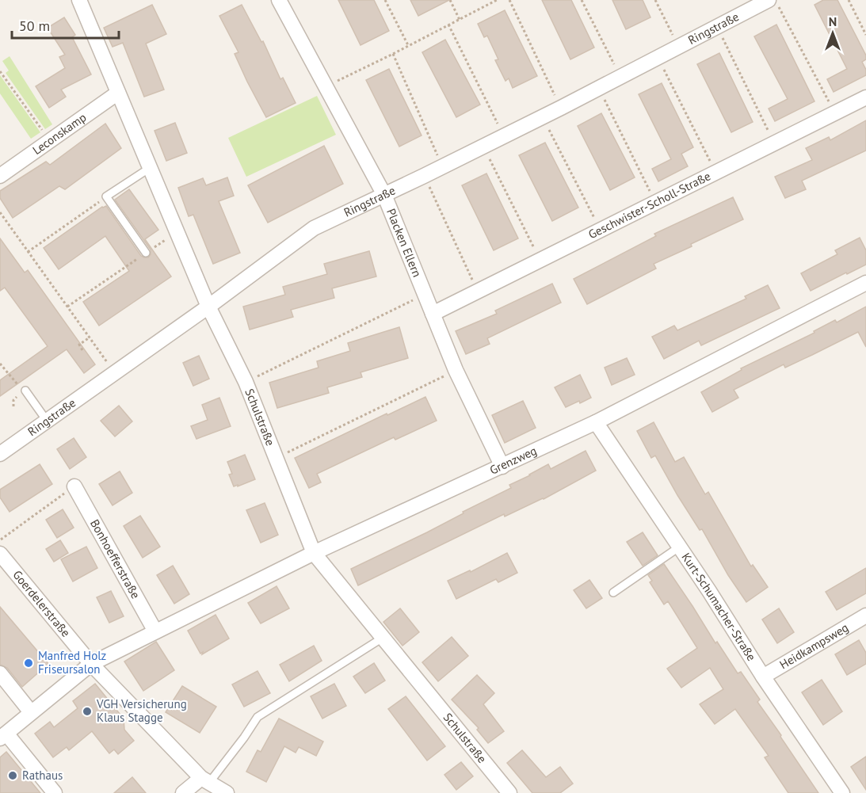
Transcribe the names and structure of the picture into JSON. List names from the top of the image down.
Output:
{
  "streets": {
    "street": [
      "Ringstraße",
      "Leconskamp",
      "Geschwister-Scholl-Straße",
      "Placken Ellern",
      "Schulstraße",
      "Grenzweg",
      "Bonhoefferstraße",
      "Goerdelerstraße",
      "Kurt-Schumacher-Straße",
      "Heidkampsweg"
    ]
  },
  "crossings": [
    ["Ringstraße", "Placken Ellern"],
    ["Ringstraße", "Schulstraße"],
    ["Leconskamp", "Schulstraße"],
    ["Geschwister-Scholl-Straße", "Placken Ellern"],
    ["Placken Ellern", "Grenzweg"],
    ["Schulstraße", "Grenzweg"],
    ["Grenzweg", "Bonhoefferstraße"],
    ["Grenzweg", "Goerdelerstraße"],
    ["Grenzweg", "Kurt-Schumacher-Straße"],
    ["Kurt-Schumacher-Straße", "Heidkampsweg"]
  ],
  "places": ["Manfred Holz Friseursalon", "VGH Versicherung Klaus Stagge", "Rathaus"],
  "scale_bar": "50 m",
  "north": "top"
}
